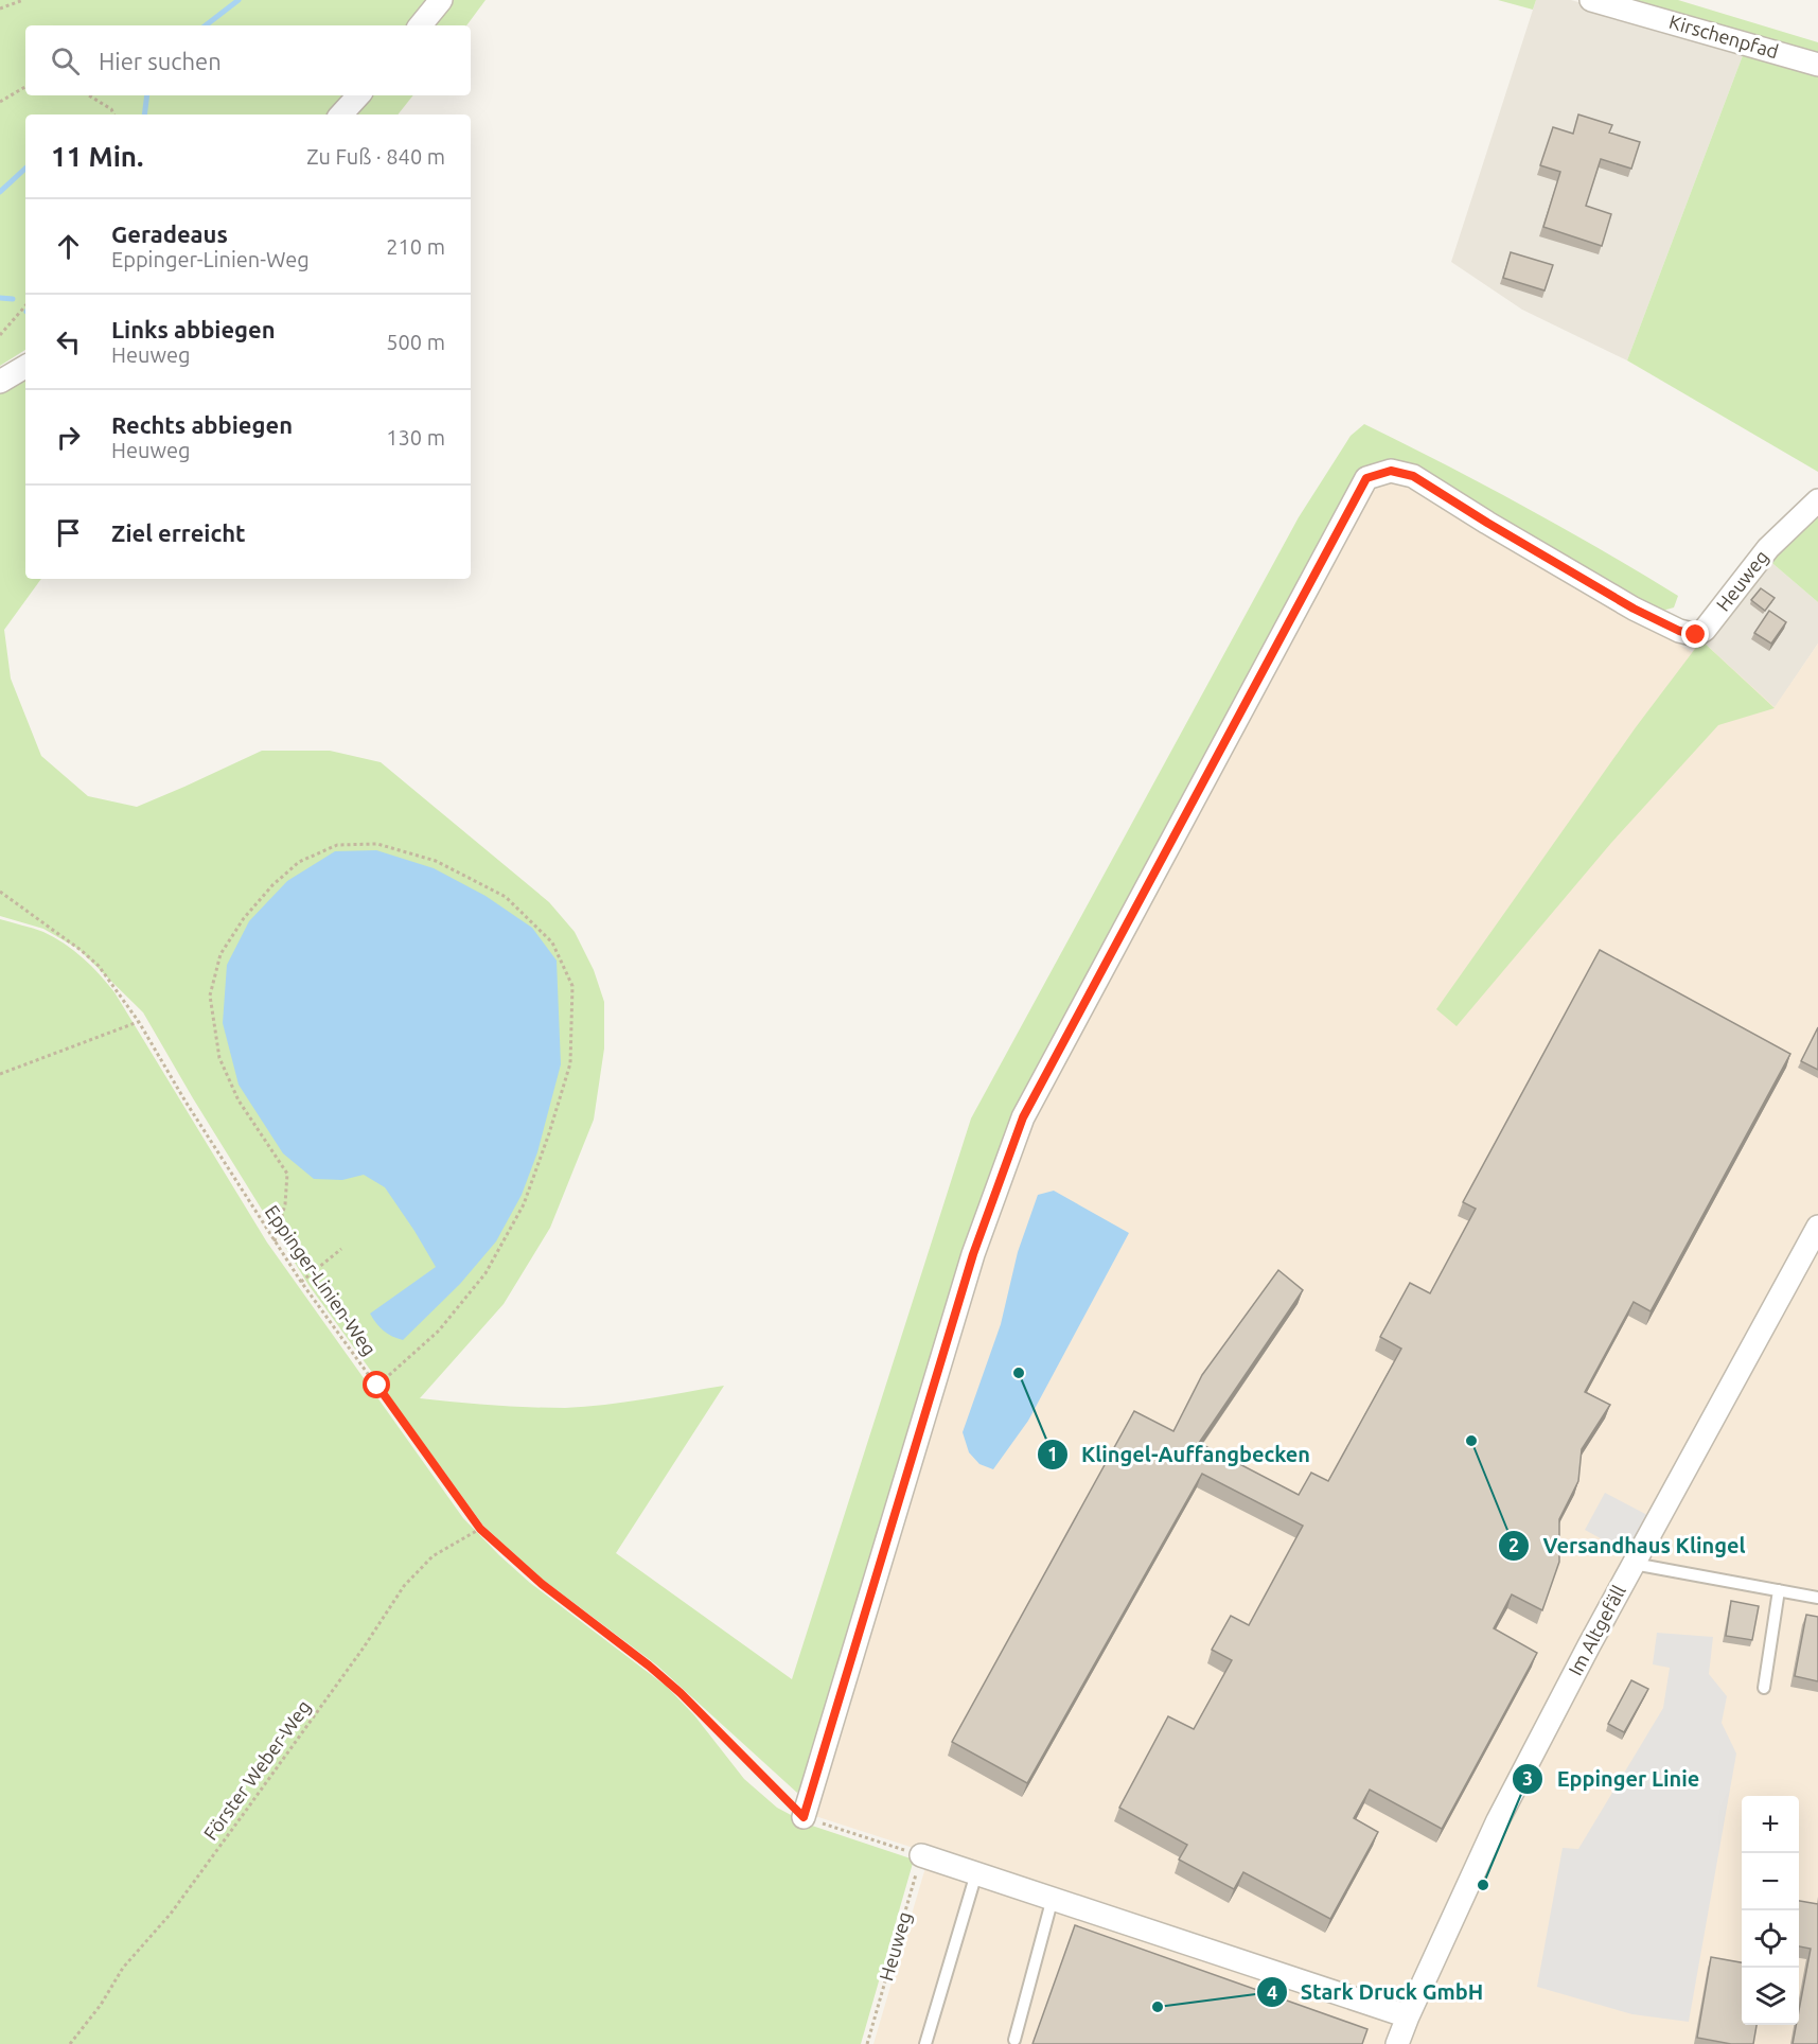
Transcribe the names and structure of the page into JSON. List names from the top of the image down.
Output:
{
  "streets": {
    "street": ["Kirschenpfad", "Heuweg", "Im Altgefäll"],
    "path": ["Eppinger-Linien-Weg", "Förster Weber-Weg"]
  },
  "crossings": [
    ["Heuweg", "Eppinger-Linien-Weg"],
    ["Eppinger-Linien-Weg", "Förster Weber-Weg"]
  ],
  "places": [
    "Klingel-Auffangbecken",
    "Versandhaus Klingel",
    "Eppinger Linie",
    "Stark Druck GmbH"
  ],
  "page": {
    "search": "Hier suchen",
    "heading": ["11 Min.", "Zu Fuß · 840 m"],
    "list": [
      ["Geradeaus", "Eppinger-Linien-Weg", "210 m"],
      ["Links abbiegen", "Heuweg", "500 m"],
      ["Rechts abbiegen", "Heuweg", "130 m"],
      "Ziel erreicht"
    ],
    "map_buttons": ["+", "−"]
  }
}
